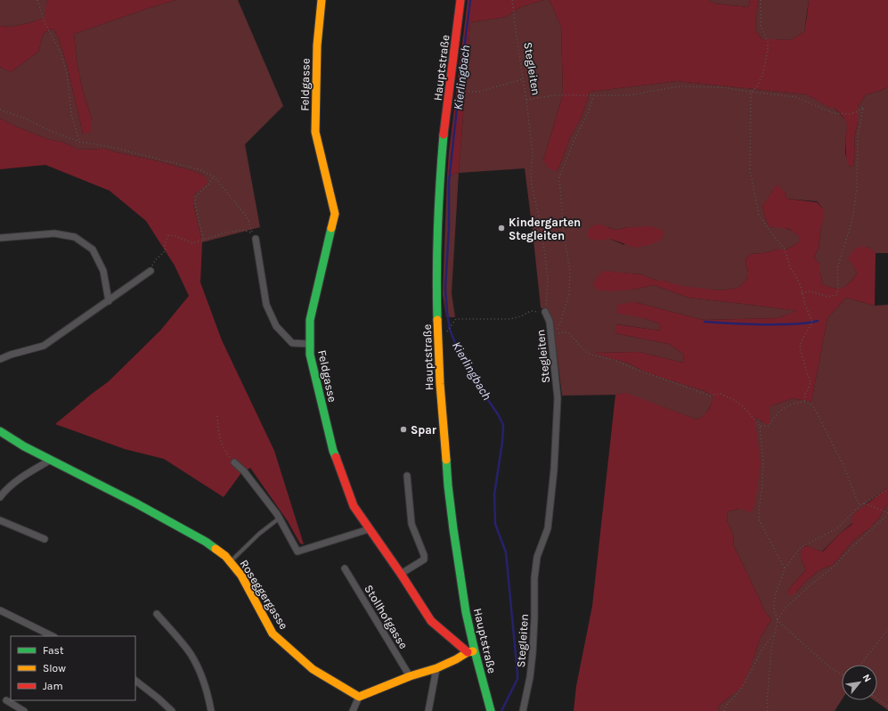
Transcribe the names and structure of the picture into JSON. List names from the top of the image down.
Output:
{
  "streets": {
    "street": [
      "Hauptstraße",
      "Stegleiten",
      "Feldgasse",
      "Roseggergasse",
      "Stollhofgasse"
    ]
  },
  "crossings": [
    ["Hauptstraße", "Feldgasse"]
  ],
  "water": ["Kierlingbach"],
  "places": ["Kindergarten Stegleiten", "Spar"],
  "legend": ["Fast", "Slow", "Jam"],
  "north": "top right"
}
